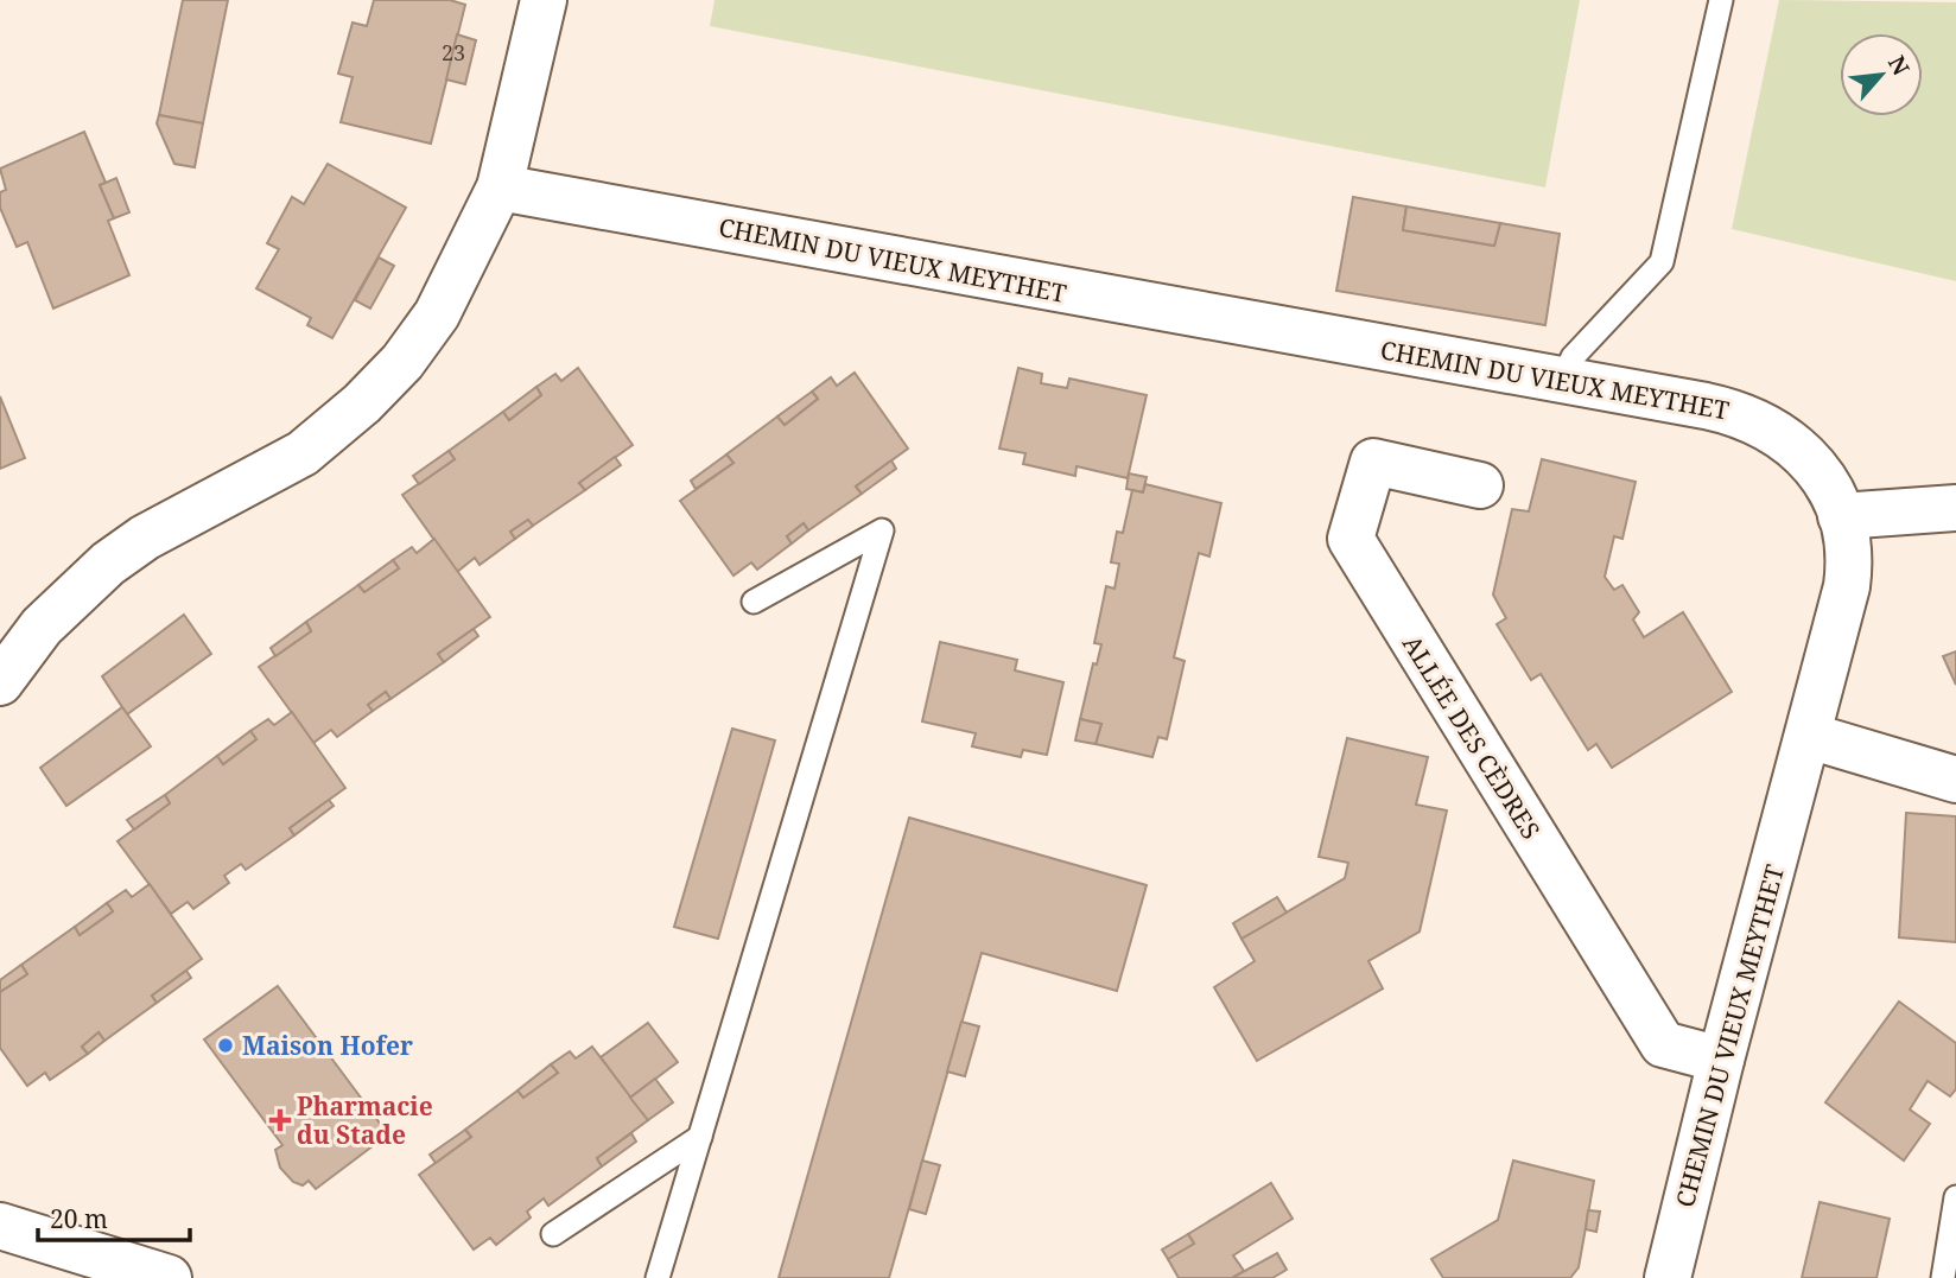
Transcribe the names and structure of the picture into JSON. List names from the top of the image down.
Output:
{
  "streets": {
    "street": ["CHEMIN DU VIEUX MEYTHET", "ALLÉE DES CÈDRES"]
  },
  "crossings": [
    ["CHEMIN DU VIEUX MEYTHET", "ALLÉE DES CÈDRES"]
  ],
  "places": {
    "other": ["Maison Hofer"],
    "health": ["Pharmacie du Stade"]
  },
  "house_numbers": ["23"],
  "scale_bar": "20 m",
  "north": "top right"
}
